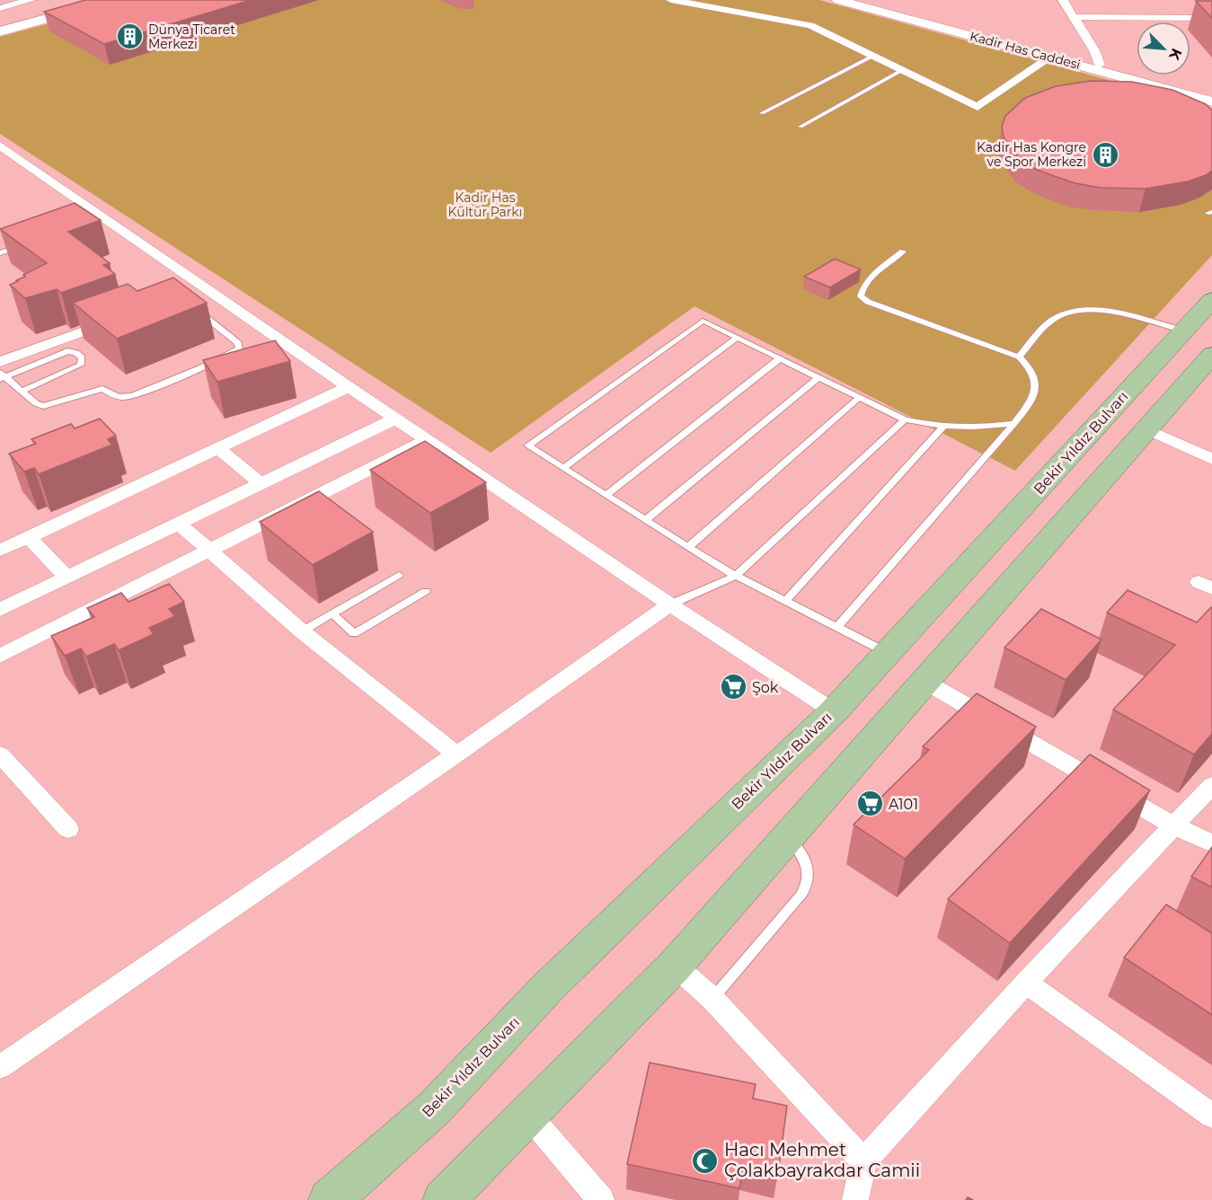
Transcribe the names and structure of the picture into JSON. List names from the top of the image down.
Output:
{
  "streets": {
    "main road": ["Bekir Yıldız Bulvarı"],
    "street": ["Kadir Has Caddesi"]
  },
  "parks": ["Kadir Has Kültür Parkı"],
  "places": {
    "building": ["Dünya Ticaret Merkezi", "Kadir Has Kongre ve Spor Merkezi"],
    "supermarket": ["Şok", "A101"],
    "mosque": ["Hacı Mehmet Çolakbayrakdar Camii"]
  },
  "north": "bottom right"
}
